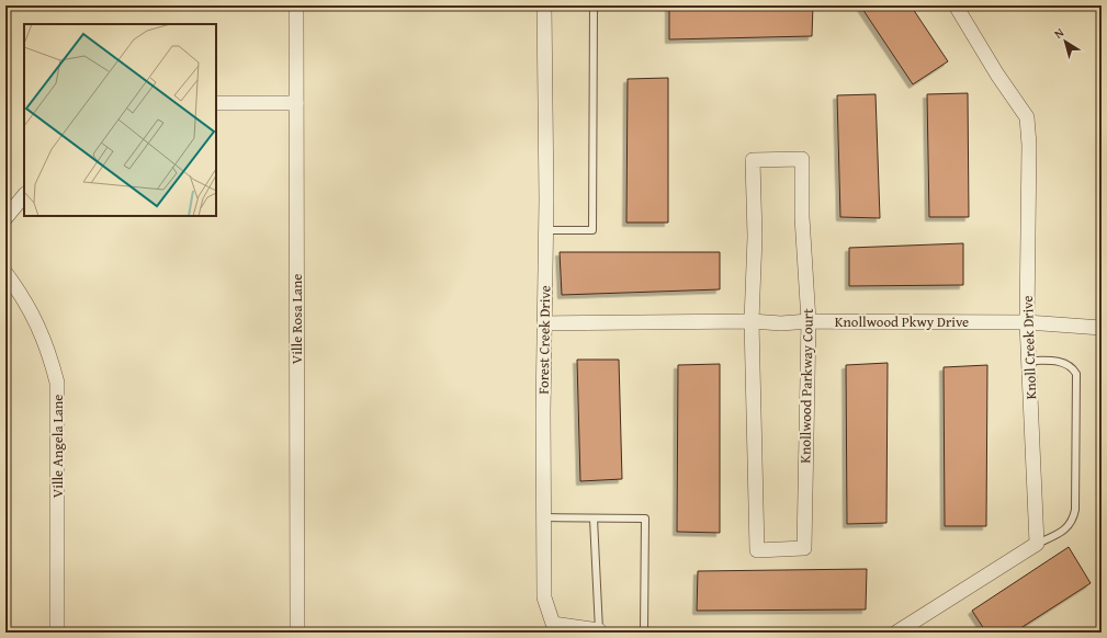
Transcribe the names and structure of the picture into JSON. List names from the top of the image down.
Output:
{
  "streets": {
    "street": [
      "Ville Rosa Lane",
      "Knollwood Pkwy Drive",
      "Forest Creek Drive",
      "Knoll Creek Drive",
      "Knollwood Parkway Court",
      "Ville Angela Lane"
    ]
  },
  "crossings": [
    ["Knollwood Pkwy Drive", "Forest Creek Drive"],
    ["Knollwood Pkwy Drive", "Knoll Creek Drive"],
    ["Knollwood Pkwy Drive", "Knollwood Parkway Court"]
  ],
  "north": "top left"
}
